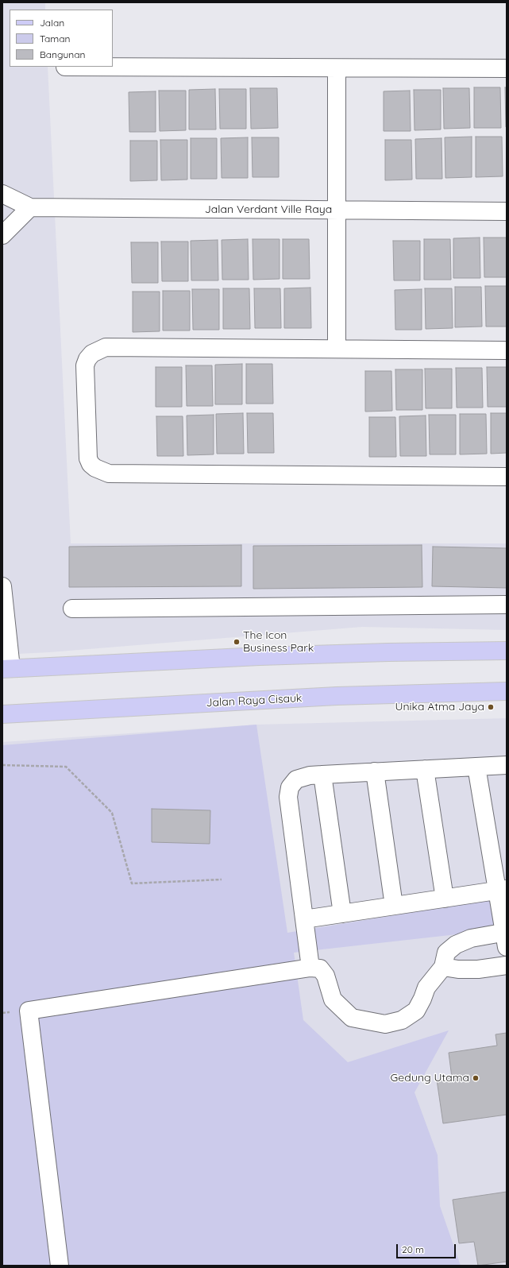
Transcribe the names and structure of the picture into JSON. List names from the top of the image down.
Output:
{
  "streets": {
    "main road": ["Jalan Raya Cisauk"],
    "street": ["Jalan Verdant Ville Raya"]
  },
  "places": ["The Icon Business Park", "Unika Atma Jaya", "Gedung Utama"],
  "legend": ["Jalan", "Taman", "Bangunan"],
  "scale_bar": "20 m"
}
